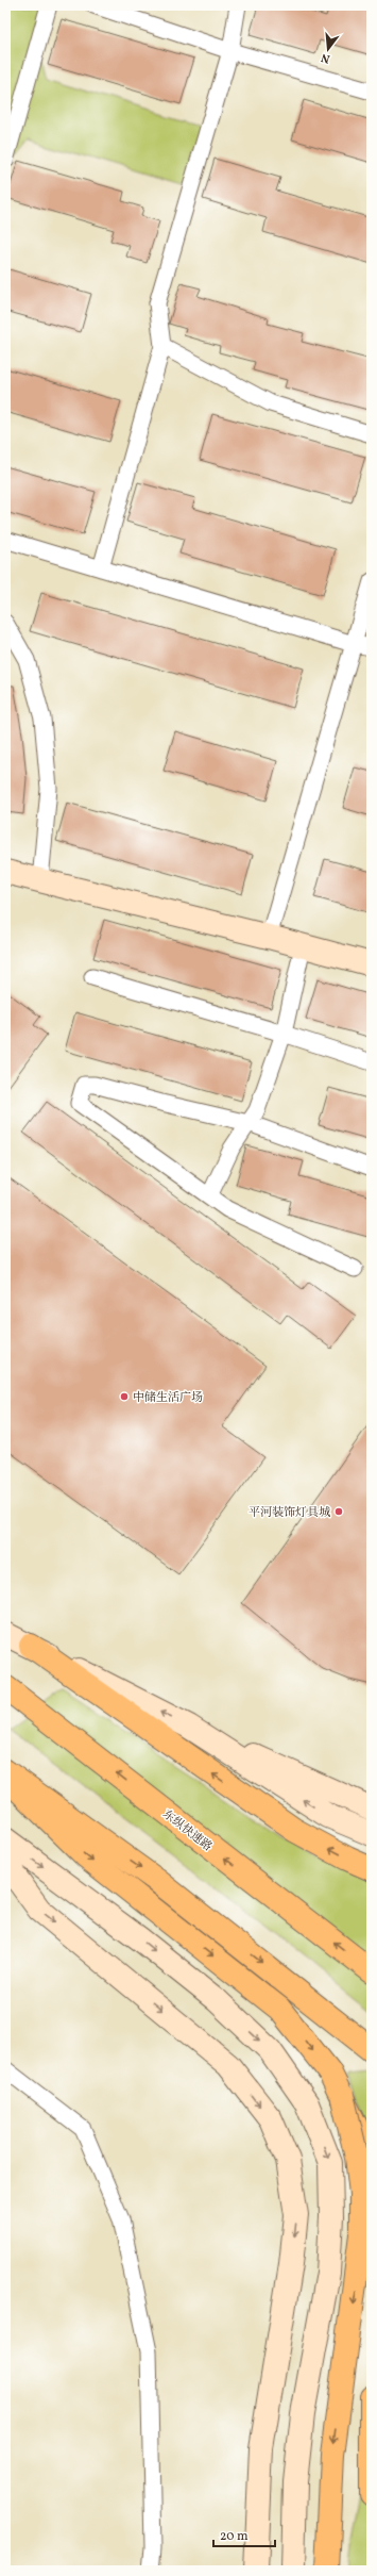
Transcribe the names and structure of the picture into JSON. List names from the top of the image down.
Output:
{
  "streets": {
    "main road": ["东纵快速路"]
  },
  "places": ["中储生活广场", "平河装饰灯具城"],
  "scale_bar": "20 m",
  "north": "bottom"
}
